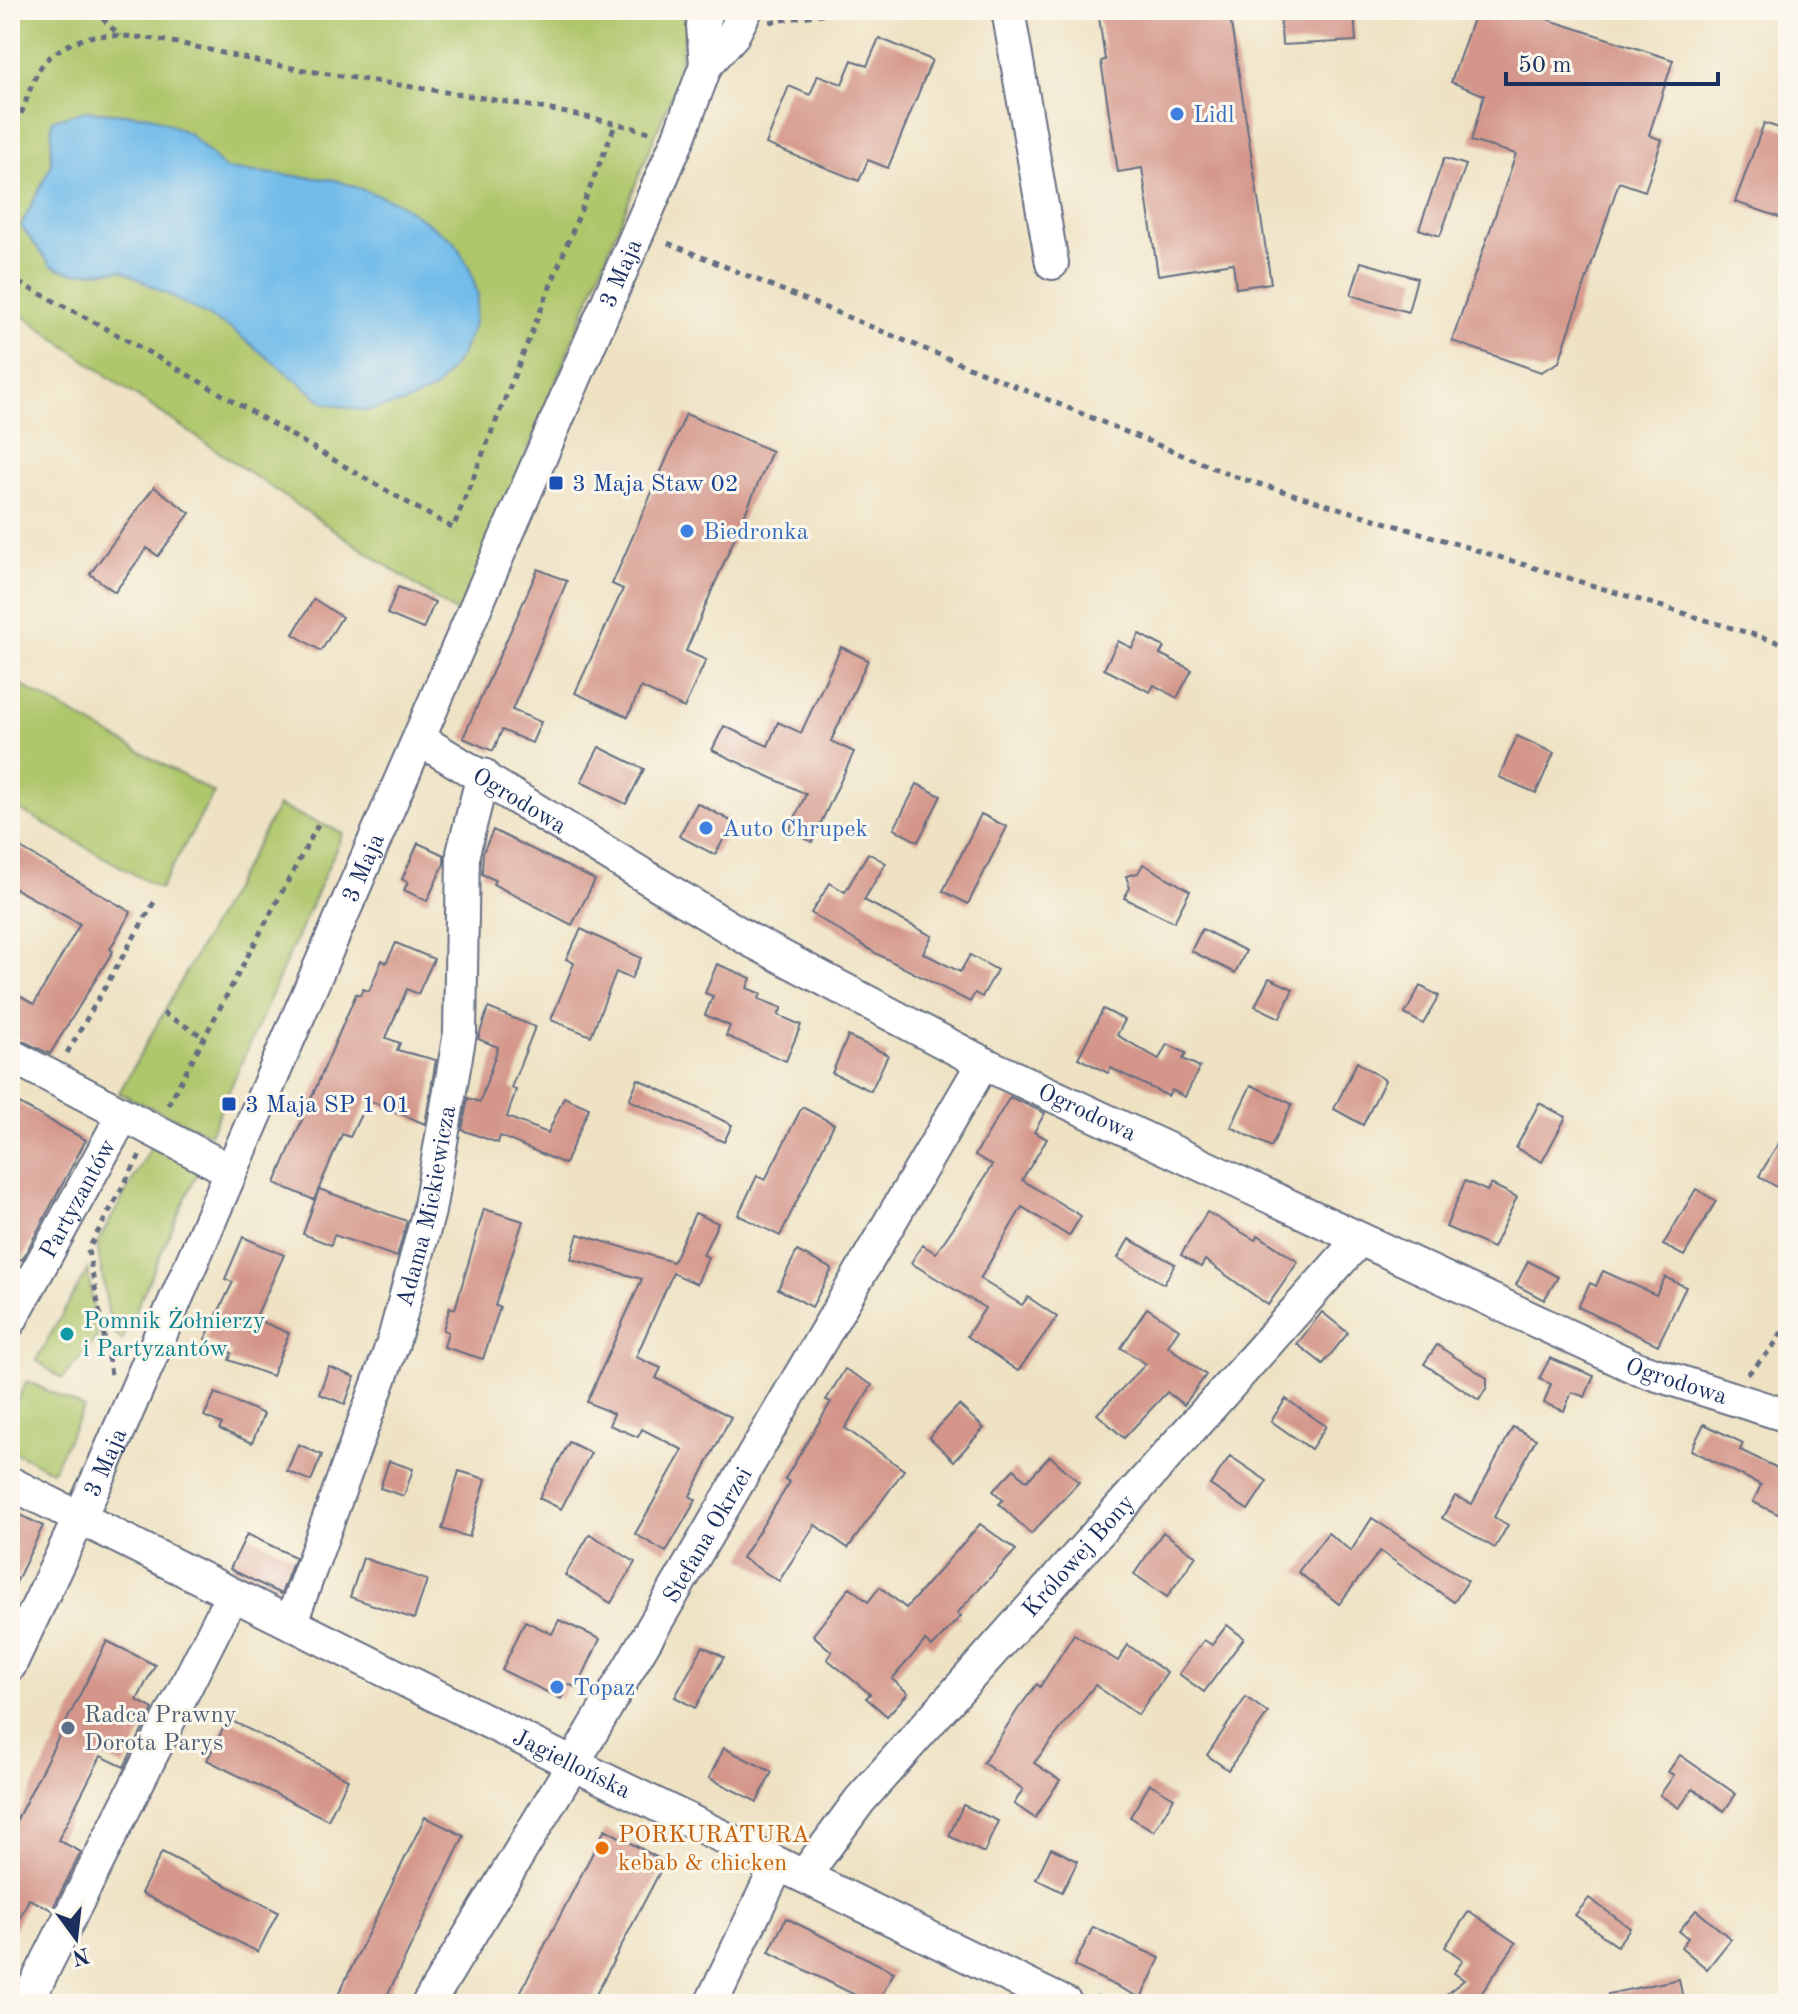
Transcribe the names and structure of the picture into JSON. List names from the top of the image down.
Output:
{
  "streets": {
    "street": [
      "3 Maja",
      "Ogrodowa",
      "Partyzantów",
      "Adama Mickiewicza",
      "Stefana Okrzei",
      "Królowej Bony",
      "Jagiellońska"
    ]
  },
  "crossings": [
    ["3 Maja", "Ogrodowa"],
    ["3 Maja", "Jagiellońska"],
    ["Ogrodowa", "Adama Mickiewicza"],
    ["Ogrodowa", "Stefana Okrzei"],
    ["Ogrodowa", "Królowej Bony"],
    ["Adama Mickiewicza", "Jagiellońska"],
    ["Stefana Okrzei", "Jagiellońska"],
    ["Królowej Bony", "Jagiellońska"]
  ],
  "places": {
    "other": [
      "Lidl",
      "Biedronka",
      "Auto Chrupek",
      "Pomnik Żołnierzy i Partyzantów",
      "Topaz",
      "Radca Prawny Dorota Parys",
      "PORKURATURA kebab & chicken"
    ],
    "transit": ["3 Maja Staw 02", "3 Maja SP 1 01"]
  },
  "scale_bar": "50 m",
  "north": "bottom"
}
